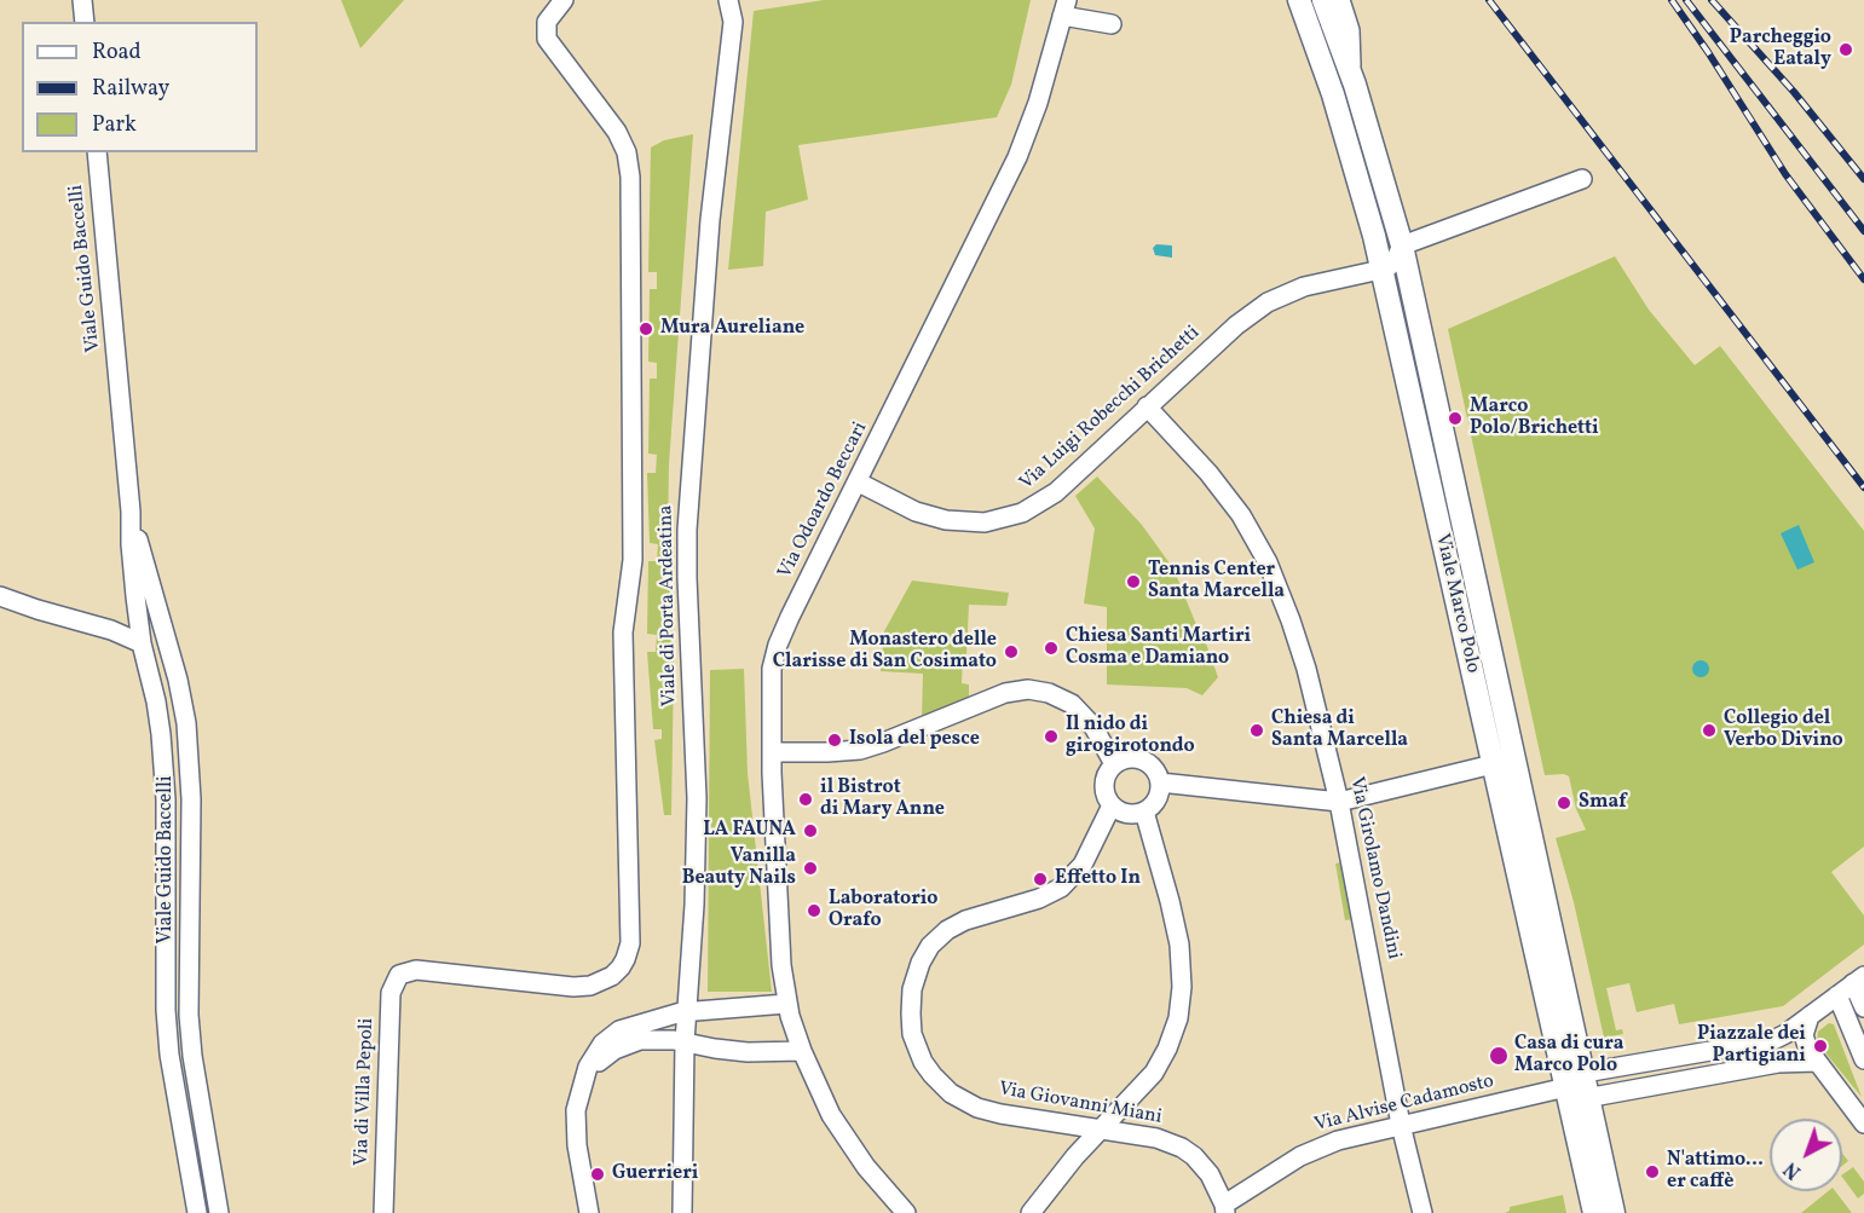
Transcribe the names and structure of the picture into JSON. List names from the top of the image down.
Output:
{
  "streets": {
    "main road": ["Viale Marco Polo"],
    "street": [
      "Viale Guido Baccelli",
      "Via Luigi Robecchi Brichetti",
      "Via Odoardo Beccari",
      "Viale di Porta Ardeatina",
      "Via Girolamo Dandini",
      "Via di Villa Pepoli",
      "Via Giovanni Miani",
      "Via Alvise Cadamosto"
    ]
  },
  "crossings": [
    ["Via Luigi Robecchi Brichetti", "Via Odoardo Beccari"],
    ["Via Luigi Robecchi Brichetti", "Viale Marco Polo"],
    ["Via Luigi Robecchi Brichetti", "Via Girolamo Dandini"],
    ["Viale Marco Polo", "Via Alvise Cadamosto"],
    ["Via Girolamo Dandini", "Via Alvise Cadamosto"],
    ["Via Giovanni Miani", "Via Alvise Cadamosto"]
  ],
  "places": [
    "Parcheggio Eataly",
    "Mura Aureliane",
    "Marco Polo/Brichetti",
    "Tennis Center Santa Marcella",
    "Chiesa Santi Martiri Cosma e Damiano",
    "Monastero delle Clarisse di San Cosimato",
    "Chiesa di Santa Marcella",
    "Collegio del Verbo Divino",
    "Il nido di girogirotondo",
    "Isola del pesce",
    "il Bistrot di Mary Anne",
    "Smaf",
    "LA FAUNA",
    "Vanilla Beauty Nails",
    "Effetto In",
    "Laboratorio Orafo",
    "Piazzale dei Partigiani",
    "Casa di cura Marco Polo",
    "N'attimo... er caffè",
    "Guerrieri"
  ],
  "legend": ["Road", "Railway", "Park"],
  "north": "bottom left"
}
